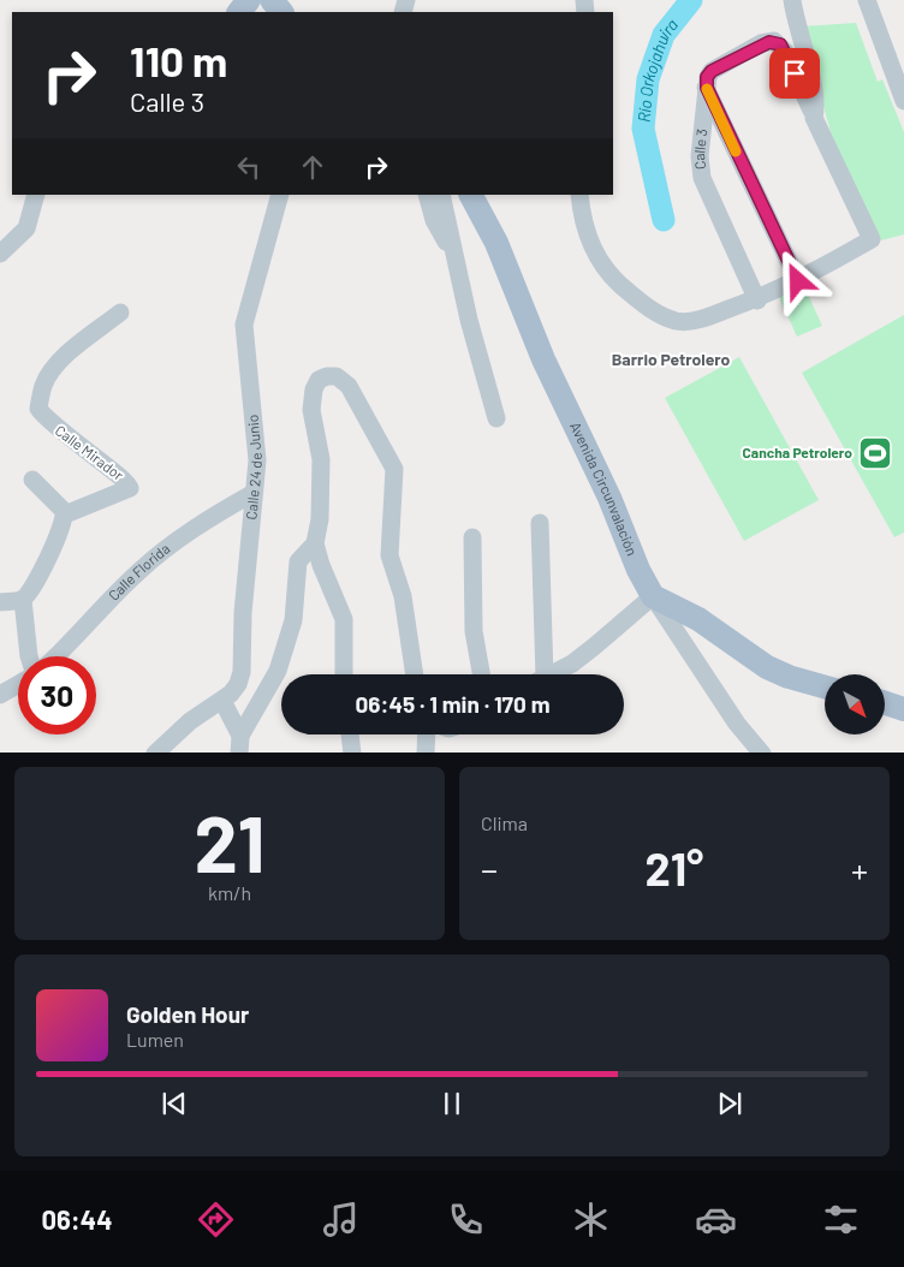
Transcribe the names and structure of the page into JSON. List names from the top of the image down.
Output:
{
  "streets": {
    "main road": ["Avenida Circunvalación"],
    "street": [
      "Calle 3",
      "Calle Mirador",
      "Calle 24 de Junio",
      "Calle Florida"
    ]
  },
  "crossings": [
    ["Calle 24 de Junio", "Calle Florida"]
  ],
  "districts": ["Barrio Petrolero"],
  "water": ["Río Orkojahuira"],
  "places": {
    "sports": ["Cancha Petrolero"]
  },
  "north": "bottom right",
  "page": {
    "turn": ["110 m", "Calle 3"],
    "limit": "30",
    "trip": "06:45 · 1 min · 170 m",
    "tile": [
      ["21", "km/h"],
      "Clima"
    ],
    "heat": ["−", "21°", "+"],
    "song": ["Golden Hour", "Lumen"],
    "tabs": "06:44"
  }
}
